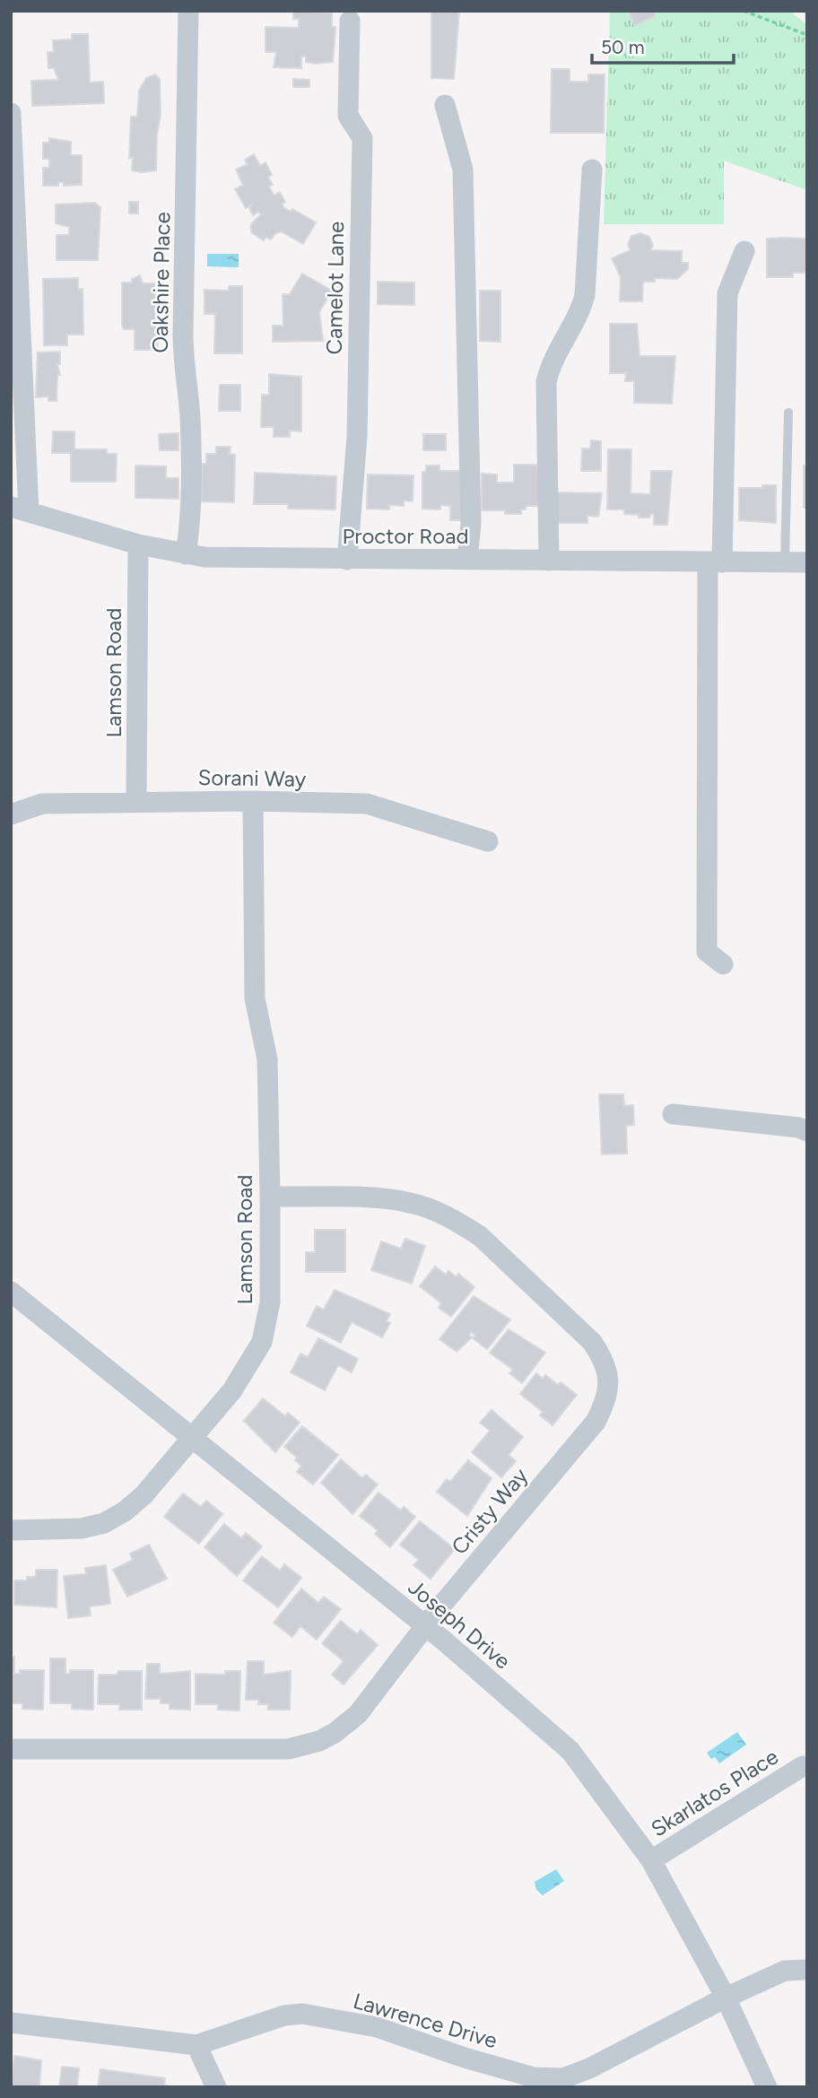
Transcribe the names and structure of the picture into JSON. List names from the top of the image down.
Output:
{
  "streets": {
    "street": [
      "Oakshire Place",
      "Camelot Lane",
      "Proctor Road",
      "Lamson Road",
      "Sorani Way",
      "Cristy Way",
      "Joseph Drive",
      "Skarlatos Place",
      "Lawrence Drive"
    ]
  },
  "crossings": [
    ["Oakshire Place", "Proctor Road"],
    ["Camelot Lane", "Proctor Road"],
    ["Proctor Road", "Lamson Road"],
    ["Lamson Road", "Sorani Way"],
    ["Lamson Road", "Cristy Way"],
    ["Lamson Road", "Joseph Drive"],
    ["Cristy Way", "Joseph Drive"],
    ["Joseph Drive", "Skarlatos Place"],
    ["Joseph Drive", "Lawrence Drive"]
  ],
  "scale_bar": "50 m"
}
